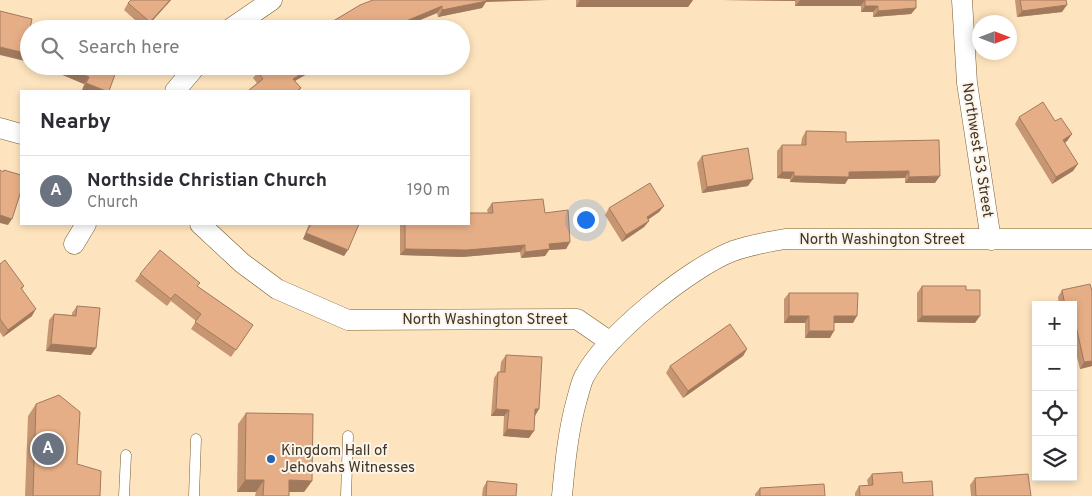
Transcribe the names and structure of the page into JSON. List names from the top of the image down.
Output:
{
  "streets": {
    "street": ["Northwest 53 Street", "North Washington Street"]
  },
  "crossings": [
    ["Northwest 53 Street", "North Washington Street"]
  ],
  "places": ["Kingdom Hall of Jehovahs Witnesses"],
  "north": "right",
  "page": {
    "search": "Search here",
    "heading": "Nearby",
    "list": [
      {
        "mark": "A",
        "name": "Northside Christian Church",
        "note": "Church",
        "value": "190 m"
      }
    ],
    "map_buttons": ["+", "−"],
    "pins": "A"
  }
}
